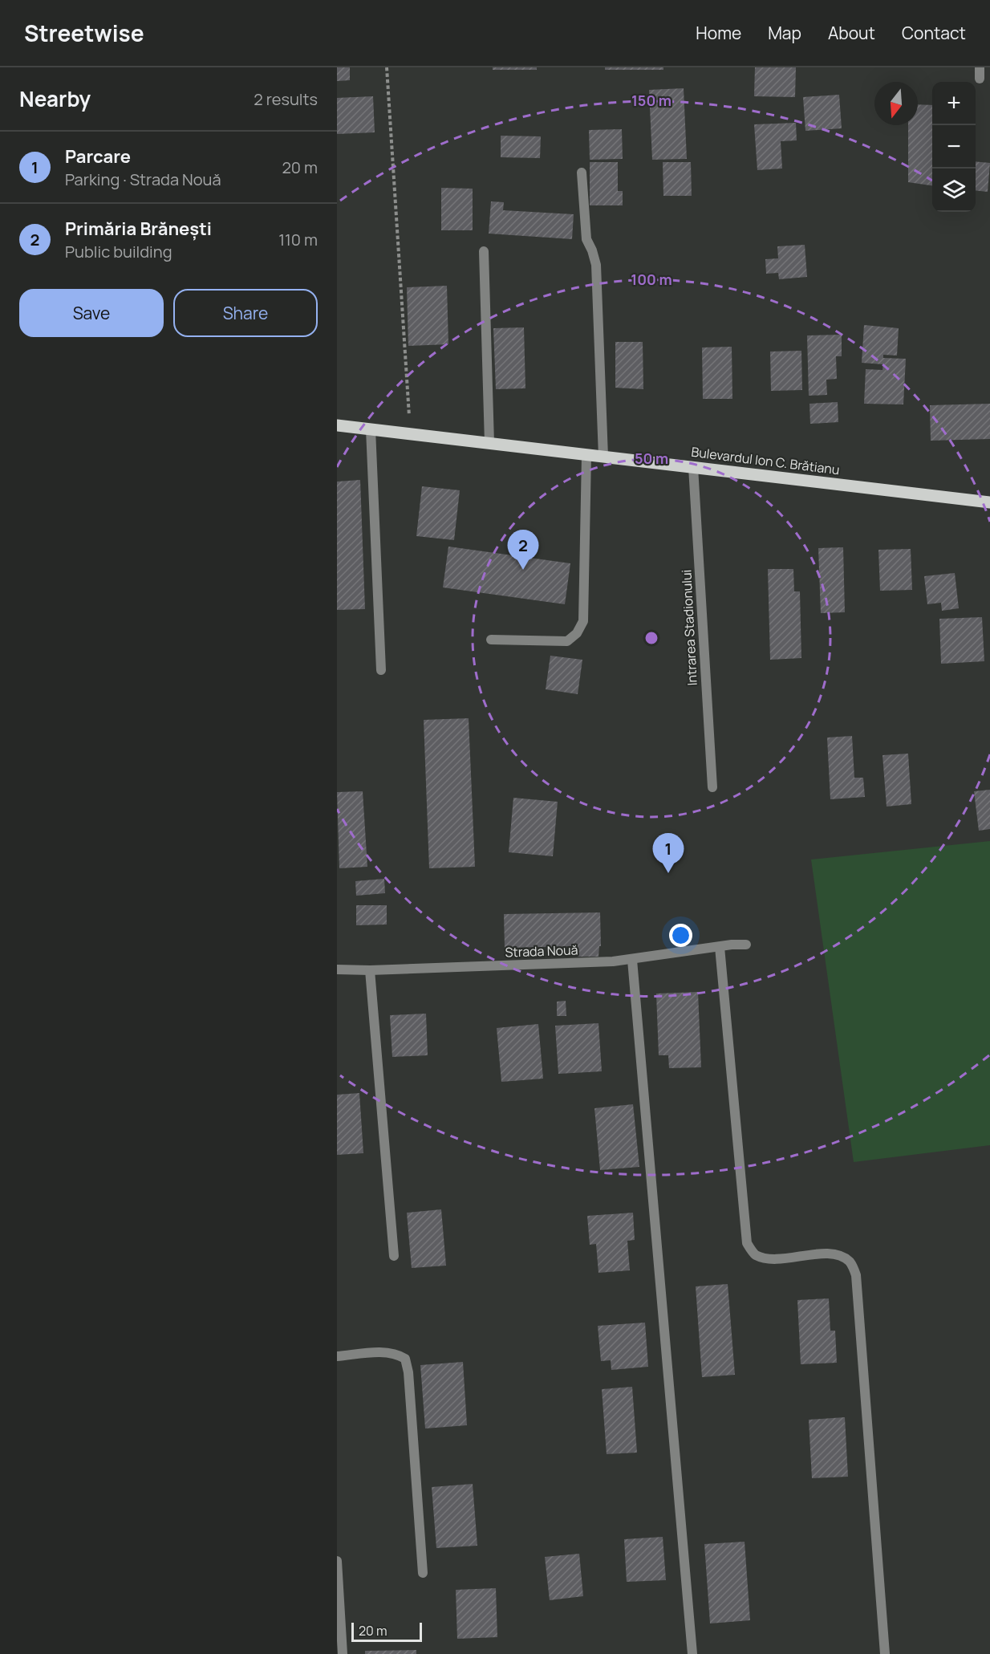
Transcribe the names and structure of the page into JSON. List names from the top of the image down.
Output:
{
  "streets": {
    "main road": ["Bulevardul Ion C. Brătianu"],
    "street": ["Intrarea Stadionului", "Strada Nouă"]
  },
  "crossings": [
    ["Bulevardul Ion C. Brătianu", "Intrarea Stadionului"]
  ],
  "scale_bar": "20 m",
  "north": "bottom",
  "page": {
    "header": "Streetwise",
    "nav": [
      "Home",
      "Map",
      "About",
      "Contact"
    ],
    "heading": ["Nearby", "2 results"],
    "map_buttons": ["+", "−"],
    "list": [
      {
        "mark": "1",
        "name": "Parcare",
        "note": "Parking · Strada Nouă",
        "value": "20 m"
      },
      {
        "mark": "2",
        "name": "Primăria Brănești",
        "note": "Public building",
        "value": "110 m"
      }
    ],
    "buttons": ["Save", "Share"],
    "pins": ["2", "1"],
    "scale": "20 m"
  },
  "rings": ["150 m", "100 m", "50 m"]
}
